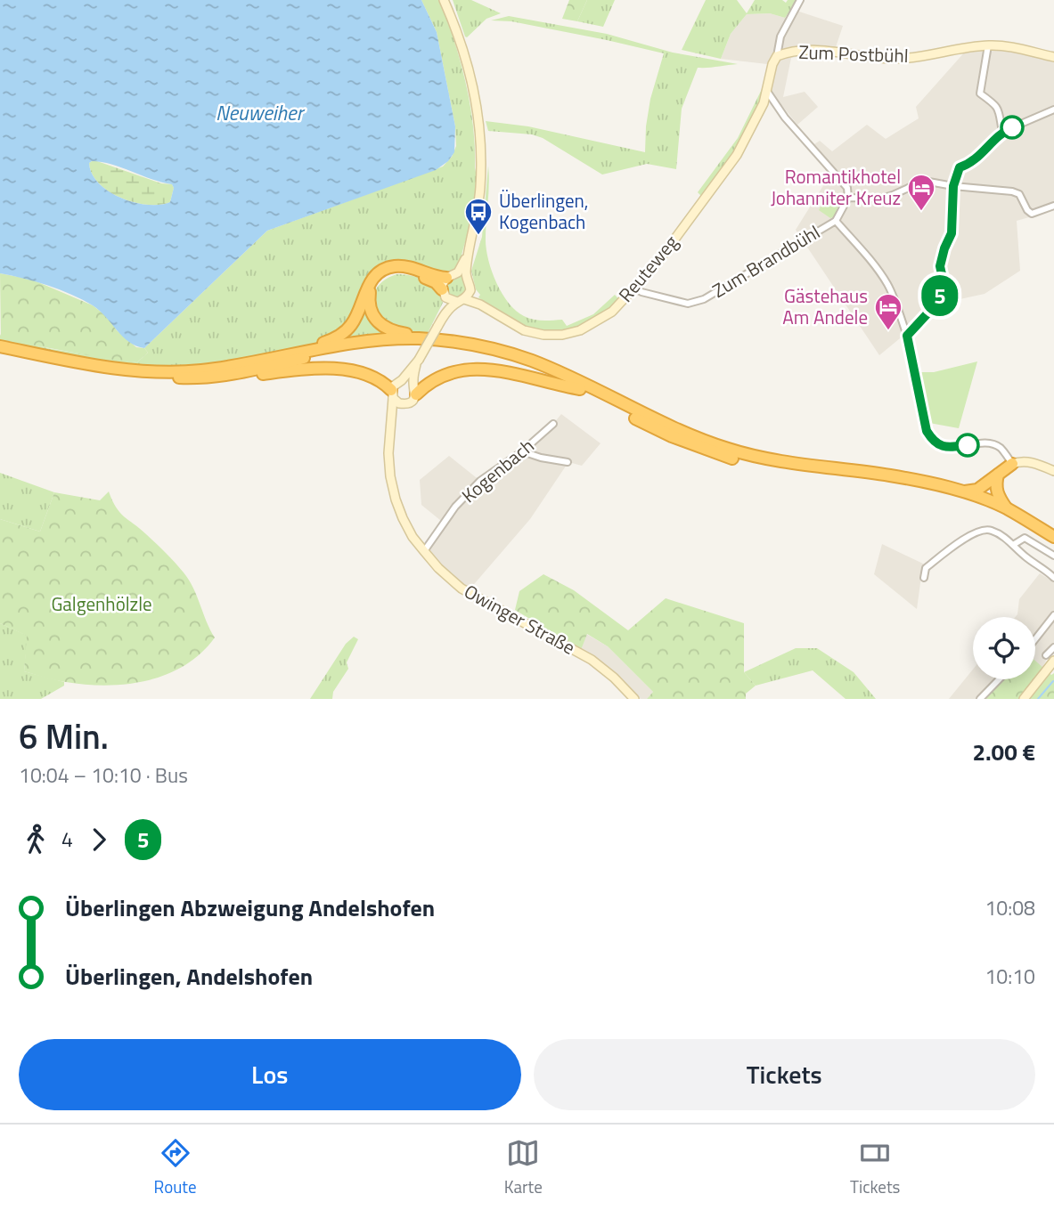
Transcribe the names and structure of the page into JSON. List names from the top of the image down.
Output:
{
  "streets": {
    "street": [
      "Zum Postbühl",
      "Zum Brandbühl",
      "Reuteweg",
      "Kogenbach",
      "Owinger Straße"
    ]
  },
  "crossings": [
    ["Zum Postbühl", "Reuteweg"],
    ["Zum Brandbühl", "Reuteweg"],
    ["Kogenbach", "Owinger Straße"]
  ],
  "water": ["Neuweiher"],
  "parks": ["Galgenhölzle"],
  "places": {
    "hotel": ["Romantikhotel Johanniter Kreuz", "Gästehaus Am Andele"],
    "bus stop": ["Überlingen, Kogenbach"]
  },
  "lines": ["bus line 5"],
  "page": {
    "on_map": "5",
    "heading": ["6 Min.", "10:04 – 10:10 · Bus", "2.00 €"],
    "legs": ["4", "5"],
    "list": [
      {
        "name": "Überlingen Abzweigung Andelshofen",
        "value": "10:08"
      },
      {
        "name": "Überlingen, Andelshofen",
        "value": "10:10"
      }
    ],
    "buttons": ["Los", "Tickets"],
    "tabs": ["Route", "Karte", "Tickets"]
  }
}
